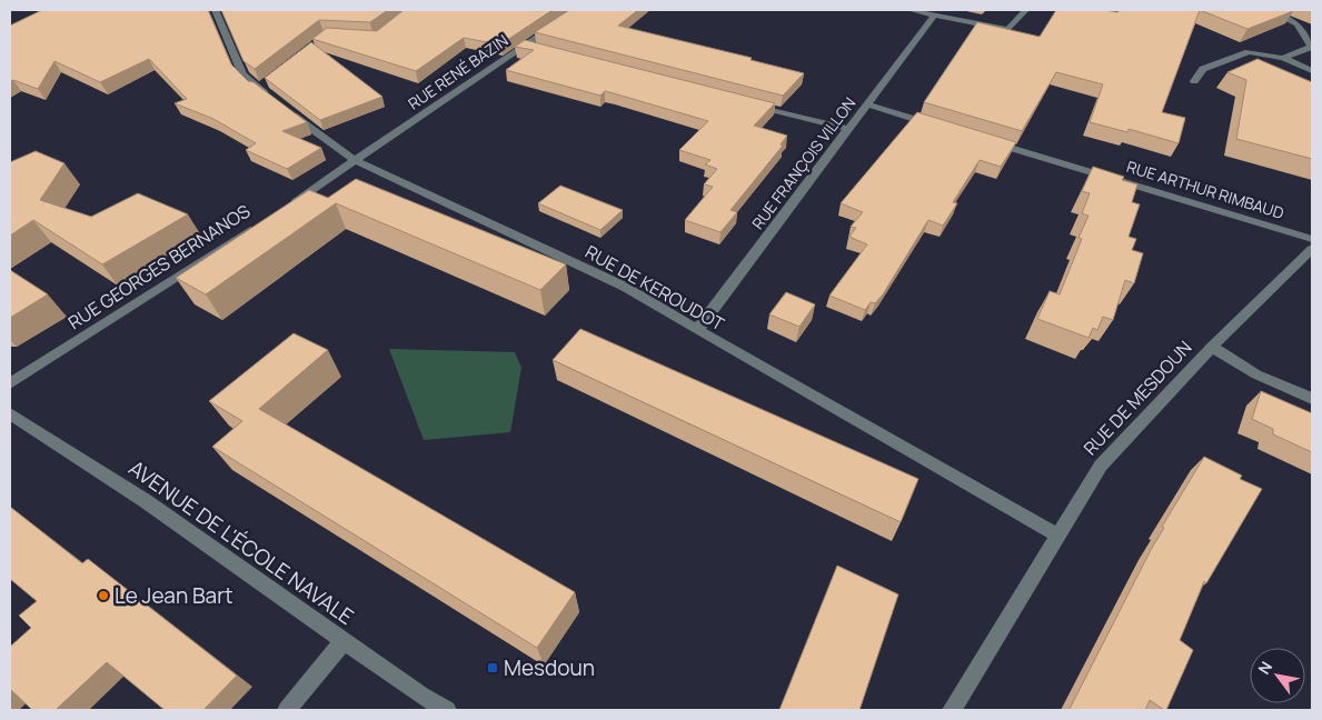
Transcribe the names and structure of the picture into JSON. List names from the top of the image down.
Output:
{
  "streets": {
    "street": [
      "RUE RENÉ BAZIN",
      "RUE FRANÇOIS VILLON",
      "RUE ARTHUR RIMBAUD",
      "RUE GEORGES BERNANOS",
      "RUE DE KEROUDOT",
      "RUE DE MESDOUN",
      "AVENUE DE L'ÉCOLE NAVALE"
    ]
  },
  "crossings": [
    ["RUE RENÉ BAZIN", "RUE DE KEROUDOT"],
    ["RUE FRANÇOIS VILLON", "RUE DE KEROUDOT"],
    ["RUE DE KEROUDOT", "RUE DE MESDOUN"]
  ],
  "places": {
    "other": ["Le Jean Bart"],
    "transit": ["Mesdoun"]
  },
  "north": "top left"
}
